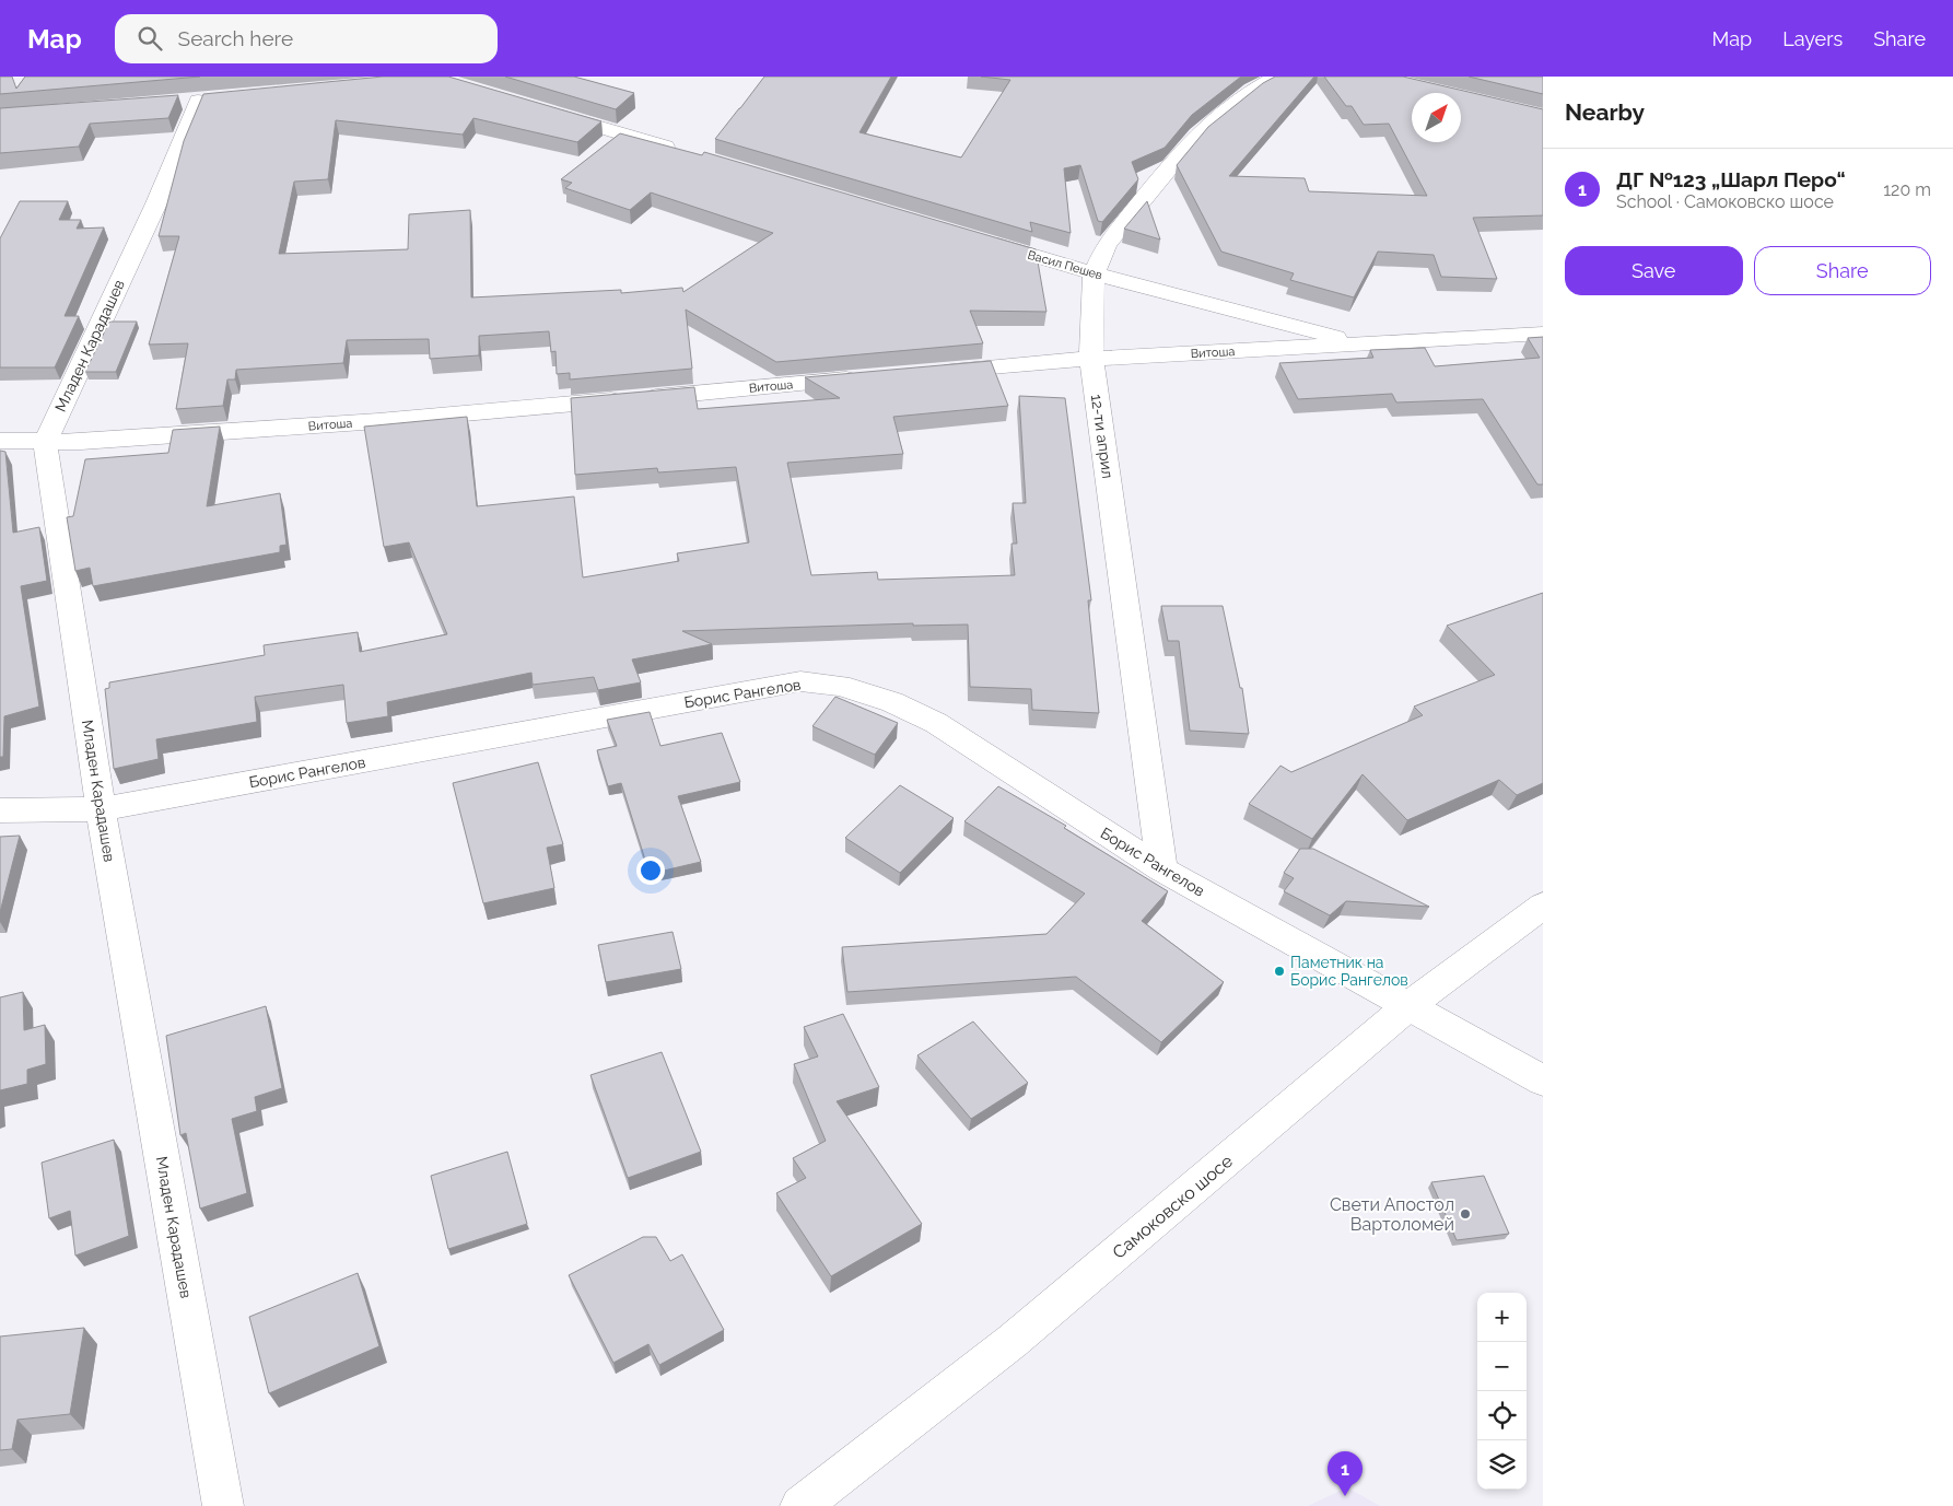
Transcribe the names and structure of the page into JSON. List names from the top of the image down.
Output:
{
  "streets": {
    "street": [
      "Васил Пешев",
      "Младен Карадашев",
      "Витоша",
      "12-ти април",
      "Борис Рангелов",
      "Самоковско шосе"
    ]
  },
  "crossings": [
    ["Васил Пешев", "Витоша"],
    ["Васил Пешев", "12-ти април"],
    ["Младен Карадашев", "Витоша"],
    ["Младен Карадашев", "Борис Рангелов"],
    ["Витоша", "12-ти април"],
    ["12-ти април", "Борис Рангелов"],
    ["Борис Рангелов", "Самоковско шосе"]
  ],
  "places": ["Паметник на Борис Рангелов", "Свети Апостол Вартоломей"],
  "north": "top right",
  "page": {
    "header": "Map",
    "search": "Search here",
    "nav": ["Map", "Layers", "Share"],
    "heading": "Nearby",
    "list": [
      {
        "mark": "1",
        "name": "ДГ №123 „Шарл Перо“",
        "note": "School · Самоковско шосе",
        "value": "120 m"
      }
    ],
    "buttons": ["Save", "Share"],
    "map_buttons": ["+", "−"],
    "pins": "1"
  }
}
